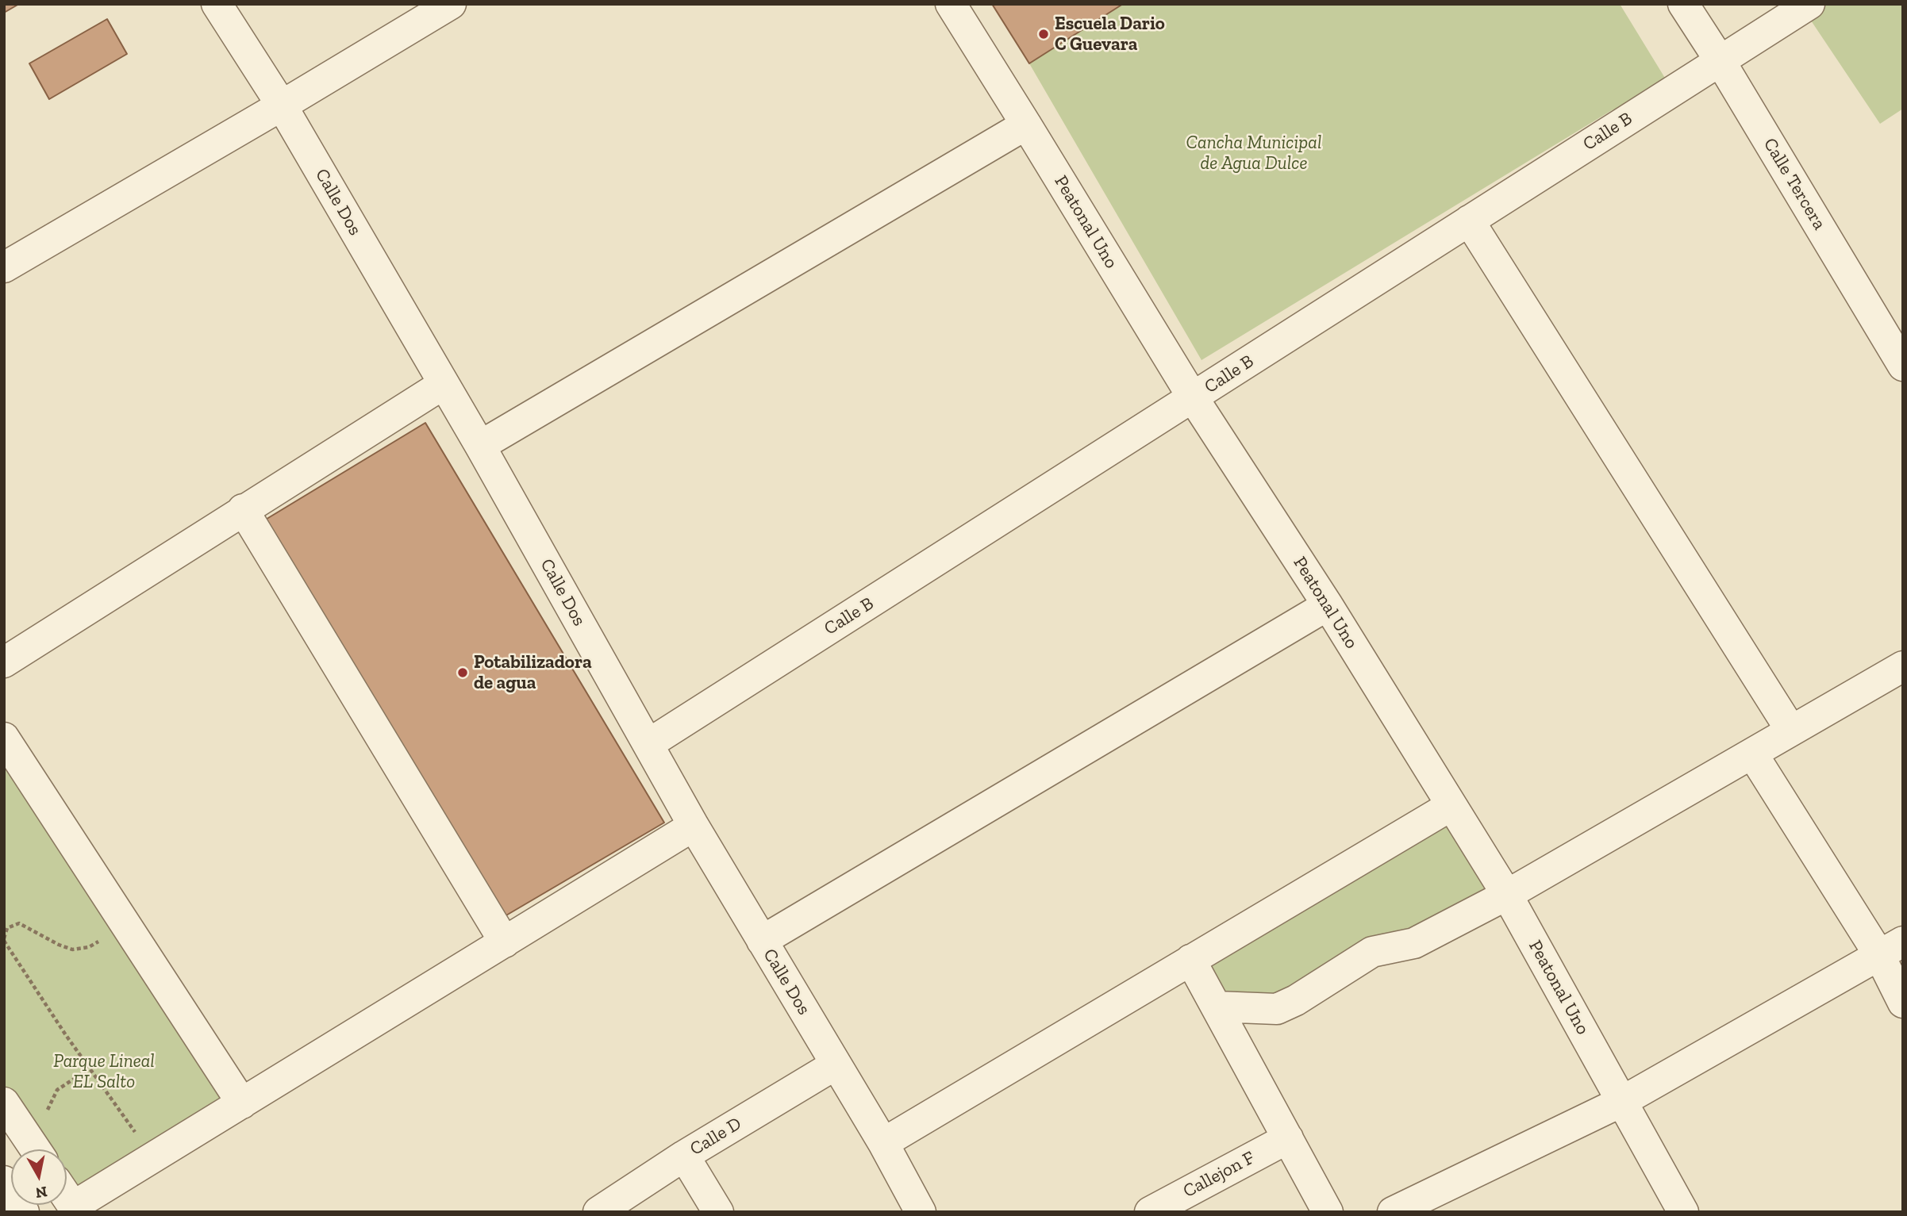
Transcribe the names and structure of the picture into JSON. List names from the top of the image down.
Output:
{
  "streets": {
    "street": [
      "Calle B",
      "Calle Tercera",
      "Calle Dos",
      "Peatonal Uno",
      "Calle D",
      "Callejon F"
    ]
  },
  "crossings": [
    ["Calle B", "Calle Tercera"],
    ["Calle B", "Calle Dos"],
    ["Calle B", "Peatonal Uno"],
    ["Calle Dos", "Calle D"]
  ],
  "parks": ["Cancha Municipal de Agua Dulce", "Parque Lineal EL Salto"],
  "places": ["Escuela Dario C Guevara", "Potabilizadora de agua"],
  "north": "bottom"
}
